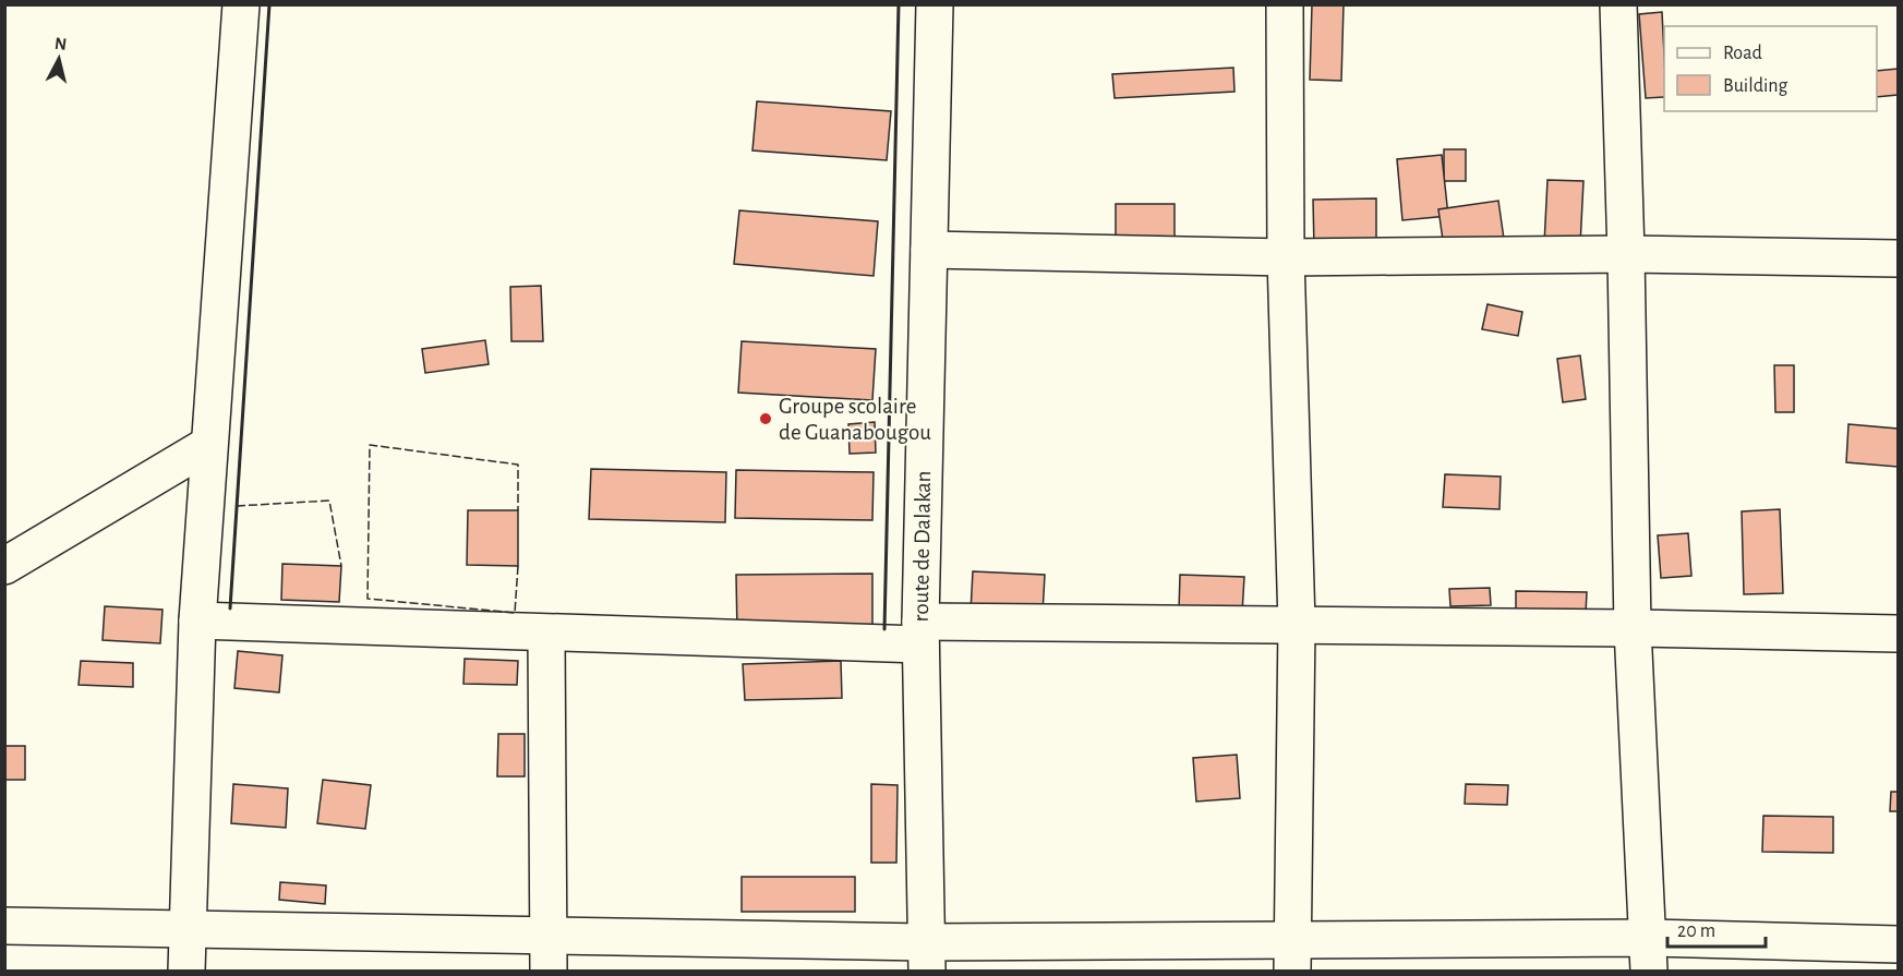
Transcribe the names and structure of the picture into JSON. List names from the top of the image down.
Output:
{
  "streets": {
    "street": ["route de Dalakan"]
  },
  "places": ["Groupe scolaire de Guanabougou"],
  "legend": ["Road", "Building"],
  "scale_bar": "20 m",
  "north": "top"
}
